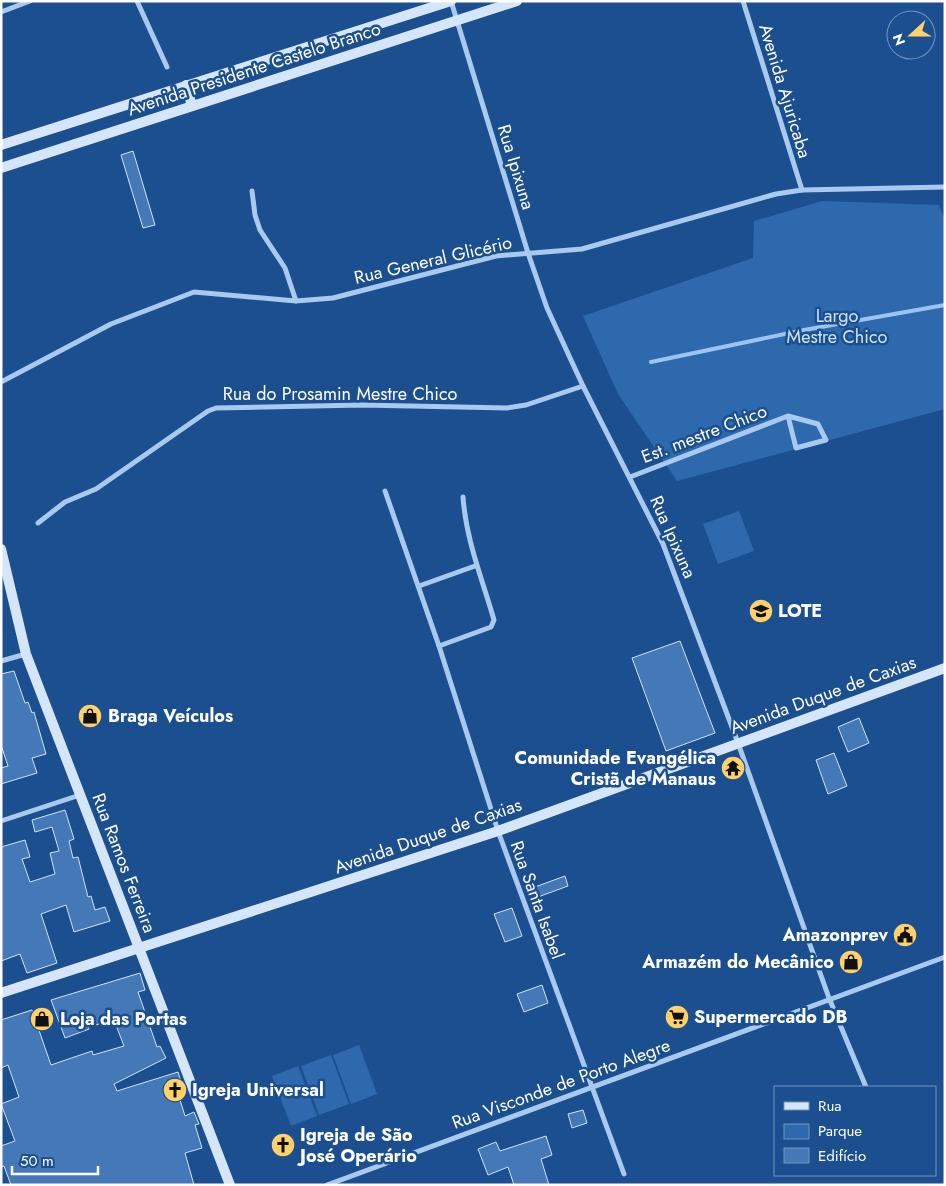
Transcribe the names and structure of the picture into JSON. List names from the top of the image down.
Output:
{
  "streets": {
    "main road": ["Avenida Presidente Castelo Branco", "Avenida Duque de Caxias", "Rua Ramos Ferreira"],
    "street": [
      "Avenida Ajuricaba",
      "Rua Ipixuna",
      "Rua General Glicério",
      "Rua do Prosamin Mestre Chico",
      "Est. mestre Chico",
      "Rua Santa Isabel",
      "Rua Visconde de Porto Alegre"
    ]
  },
  "crossings": [
    ["Avenida Presidente Castelo Branco", "Rua Ipixuna"],
    ["Avenida Ajuricaba", "Rua General Glicério"],
    ["Rua Ipixuna", "Rua General Glicério"],
    ["Rua Ipixuna", "Rua do Prosamin Mestre Chico"],
    ["Rua Ipixuna", "Est. mestre Chico"],
    ["Rua Ipixuna", "Avenida Duque de Caxias"],
    ["Rua Ipixuna", "Rua Visconde de Porto Alegre"],
    ["Avenida Duque de Caxias", "Rua Ramos Ferreira"],
    ["Avenida Duque de Caxias", "Rua Santa Isabel"],
    ["Rua Santa Isabel", "Rua Visconde de Porto Alegre"]
  ],
  "parks": ["Largo Mestre Chico"],
  "places": {
    "school or university": ["LOTE"],
    "shop": ["Braga Veículos", "Armazém do Mecânico", "Loja das Portas"],
    "temple": ["Comunidade Evangélica Cristã de Manaus"],
    "public building": ["Amazonprev"],
    "supermarket": ["Supermercado DB"],
    "church": ["Igreja Universal", "Igreja de São José Operário"]
  },
  "legend": ["Rua", "Parque", "Edifício"],
  "scale_bar": "50 m",
  "north": "left"
}
